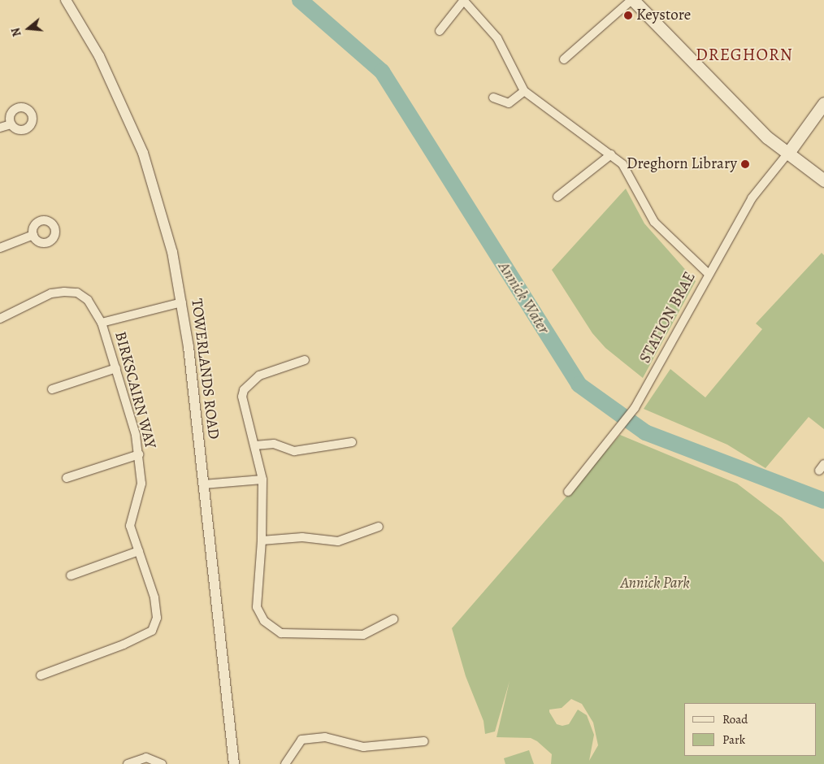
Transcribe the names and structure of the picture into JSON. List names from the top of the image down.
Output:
{
  "streets": {
    "street": ["STATION BRAE", "TOWERLANDS ROAD", "BIRKSCAIRN WAY"]
  },
  "districts": ["DREGHORN"],
  "water": ["Annick Water"],
  "parks": ["Annick Park"],
  "places": ["Keystore", "Dreghorn Library"],
  "legend": ["Road", "Park"],
  "north": "left"
}
